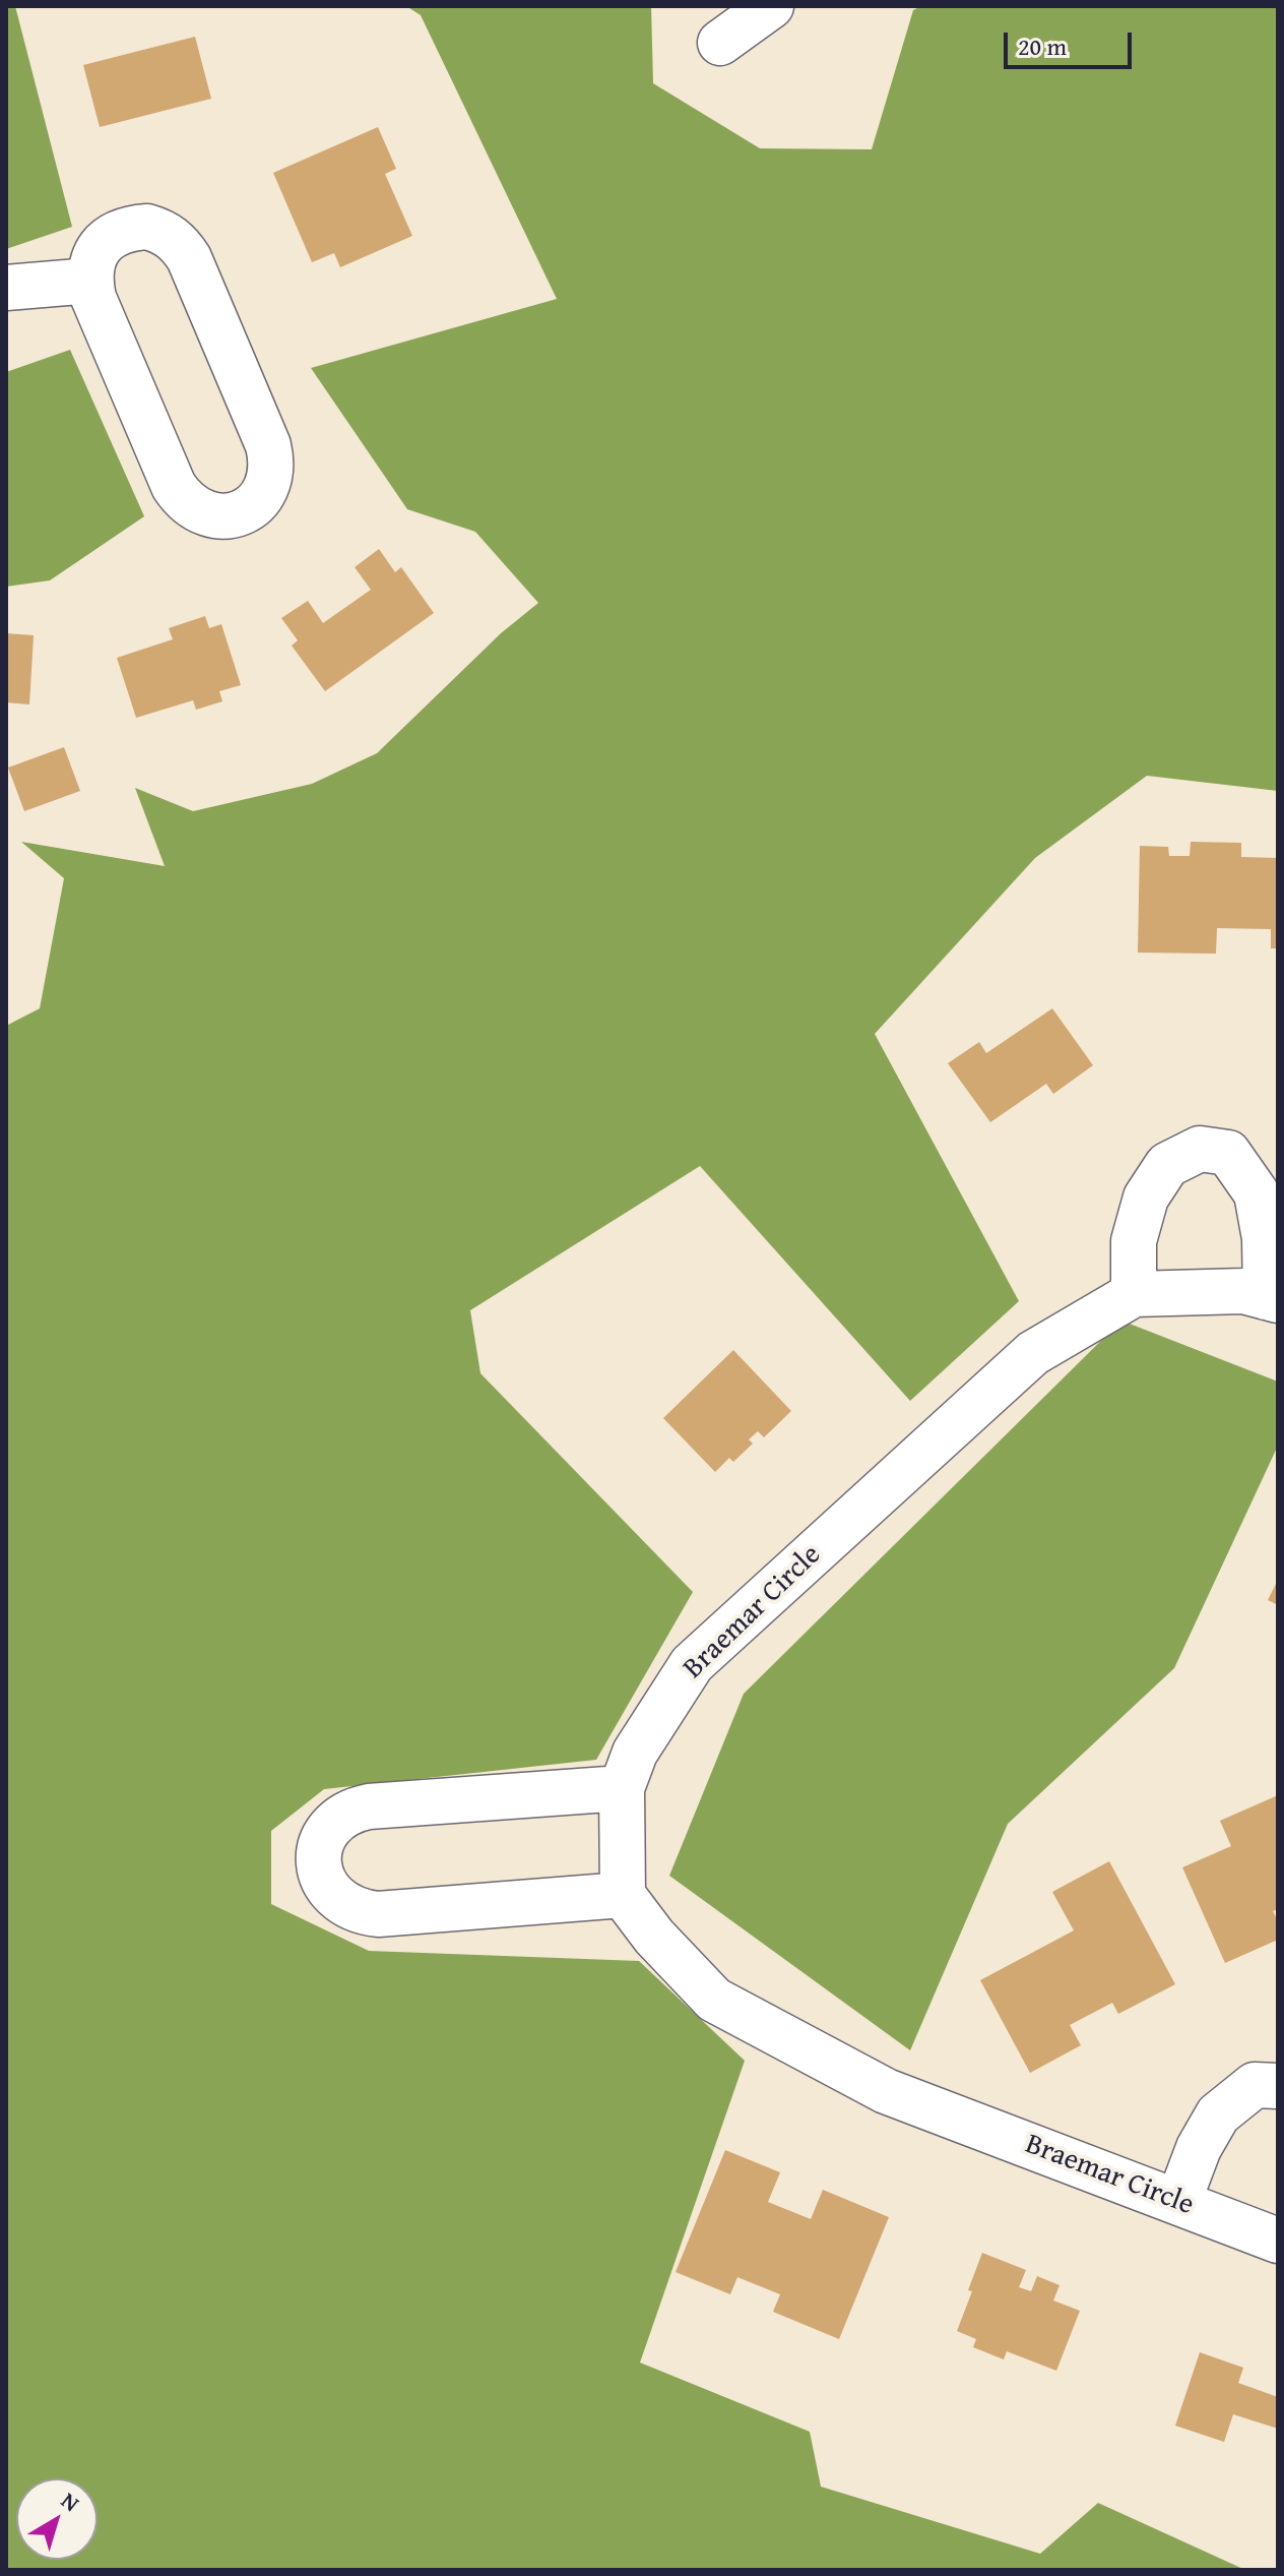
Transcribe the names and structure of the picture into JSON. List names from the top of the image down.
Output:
{
  "streets": {
    "street": ["Braemar Circle"]
  },
  "scale_bar": "20 m",
  "north": "top right"
}
